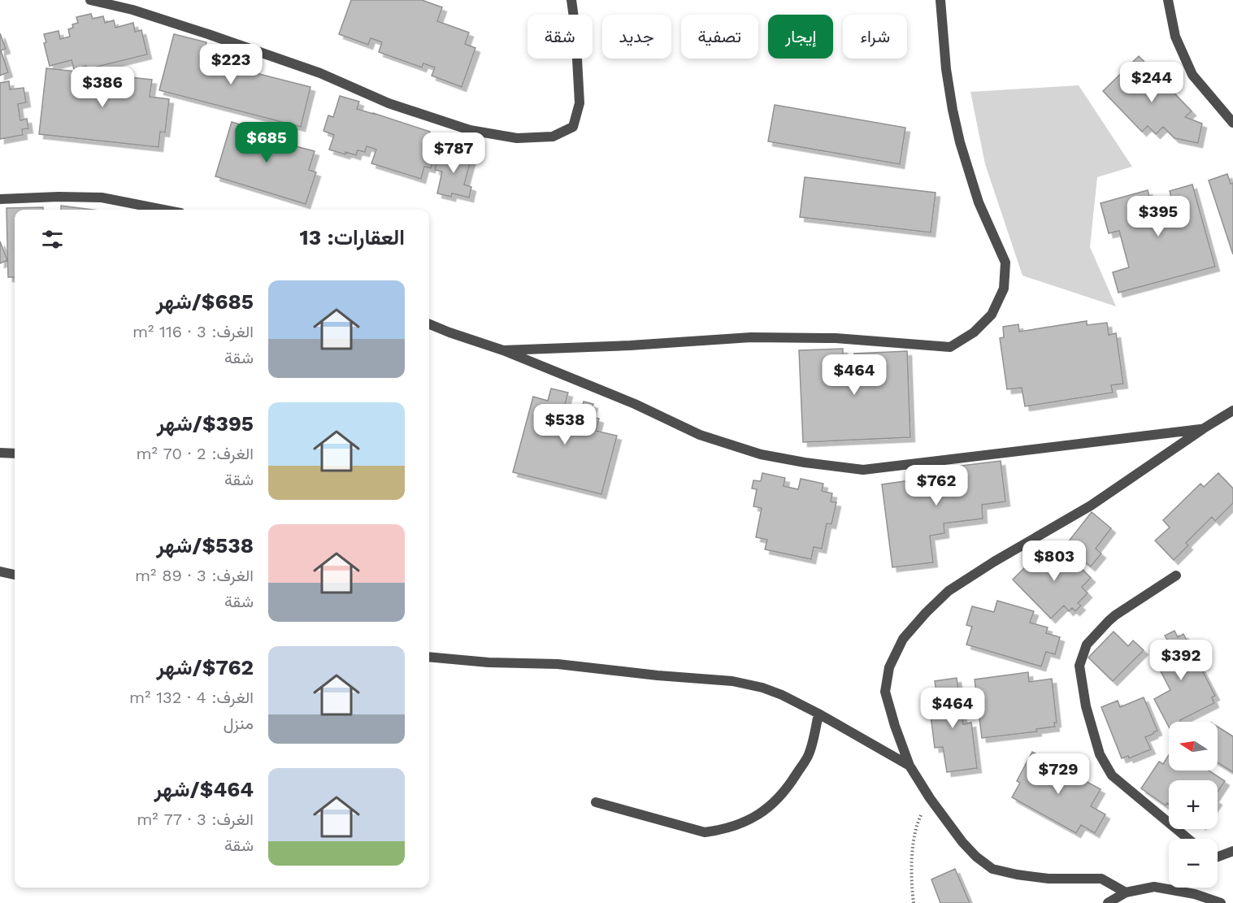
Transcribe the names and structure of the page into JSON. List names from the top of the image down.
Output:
{
  "north": "left",
  "page": {
    "chip": [
      "شراء",
      "إيجار",
      "تصفية",
      "جديد",
      "شقة"
    ],
    "price": [
      "$223",
      "$244",
      "$386",
      "$685",
      "$787",
      "$395",
      "$464",
      "$538",
      "$762",
      "$803",
      "$392",
      "$464",
      "$729"
    ],
    "heading": "العقارات: 13",
    "list": [
      {
        "name": "$685/شهر",
        "note": "الغرف: 3 · 116 m² · شقة"
      },
      {
        "name": "$395/شهر",
        "note": "الغرف: 2 · 70 m² · شقة"
      },
      {
        "name": "$538/شهر",
        "note": "الغرف: 3 · 89 m² · شقة"
      },
      {
        "name": "$762/شهر",
        "note": "الغرف: 4 · 132 m² · منزل"
      },
      {
        "name": "$464/شهر",
        "note": "الغرف: 3 · 77 m² · شقة"
      }
    ],
    "map_buttons": ["+", "−"]
  }
}
